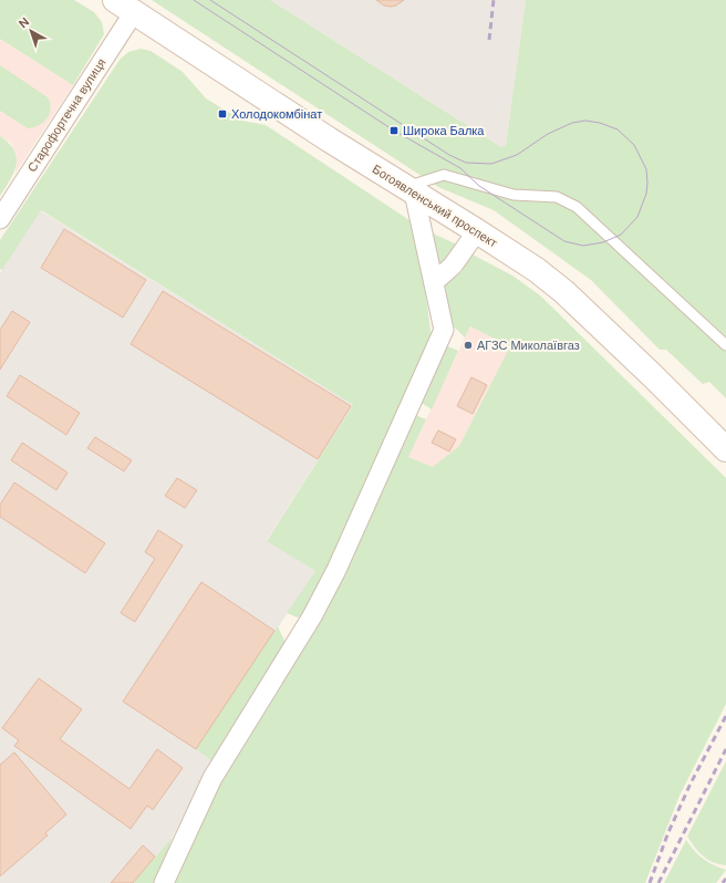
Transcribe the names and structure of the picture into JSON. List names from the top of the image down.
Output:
{
  "streets": {
    "main road": ["Богоявленський проспект"],
    "street": ["Старофортечна вулиця"]
  },
  "crossings": [
    ["Старофортечна вулиця", "Богоявленський проспект"]
  ],
  "places": {
    "transit": ["Холодокомбінат", "Широка Балка"],
    "other": ["АГЗС Миколаївгаз"]
  },
  "north": "top left"
}
